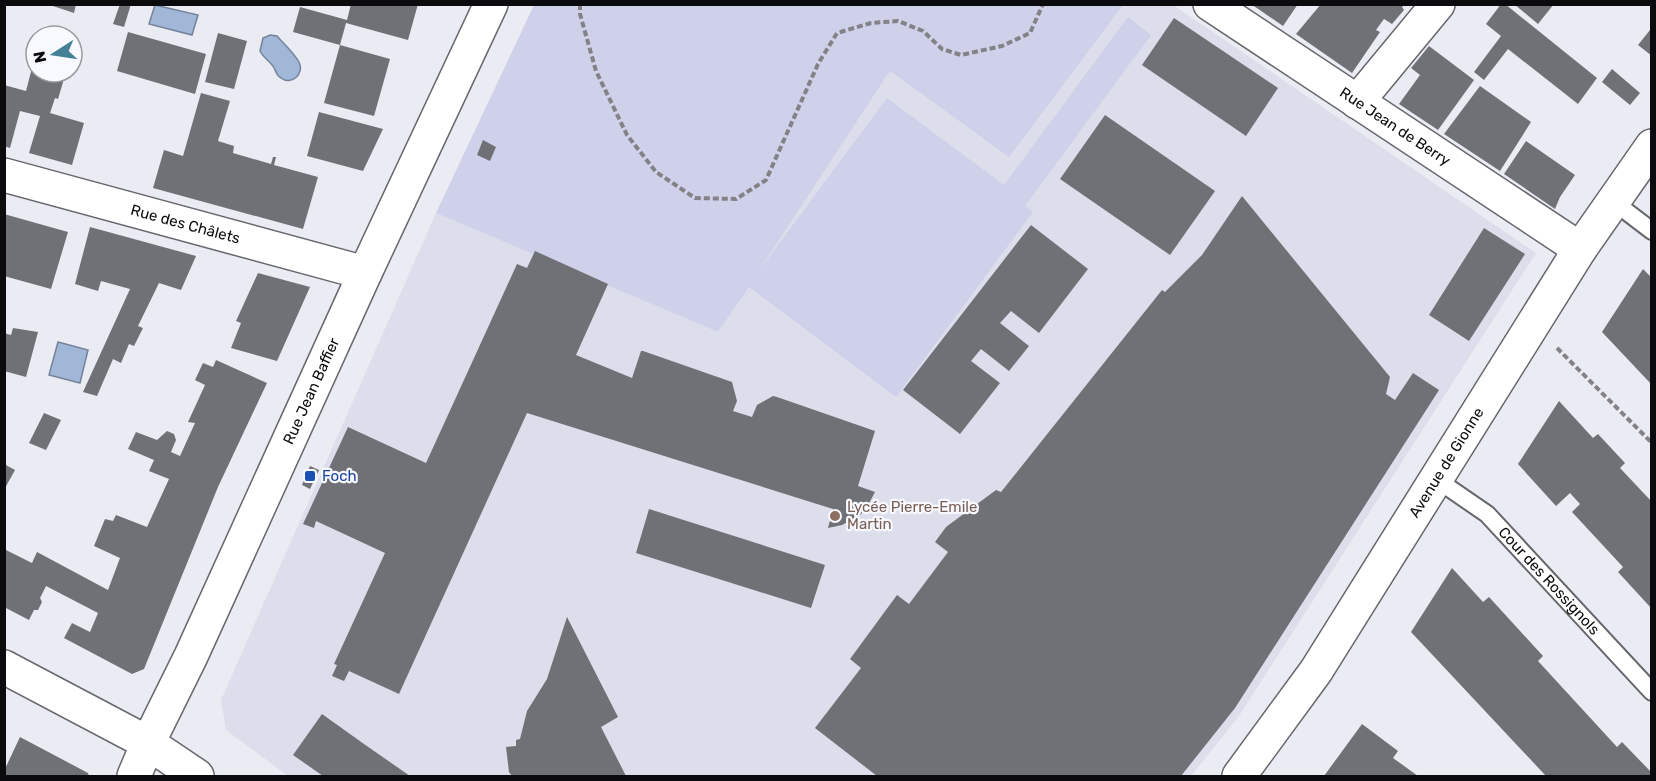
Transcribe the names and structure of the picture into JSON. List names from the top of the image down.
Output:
{
  "streets": {
    "street": [
      "Rue Jean de Berry",
      "Rue des Châlets",
      "Rue Jean Baffier",
      "Avenue de Gionne"
    ],
    "lane": ["Cour des Rossignols"]
  },
  "crossings": [
    ["Rue Jean de Berry", "Avenue de Gionne"],
    ["Rue des Châlets", "Rue Jean Baffier"],
    ["Avenue de Gionne", "Cour des Rossignols"]
  ],
  "places": {
    "transit": ["Foch"],
    "other": ["Lycée Pierre-Emile Martin"]
  },
  "north": "left"
}
